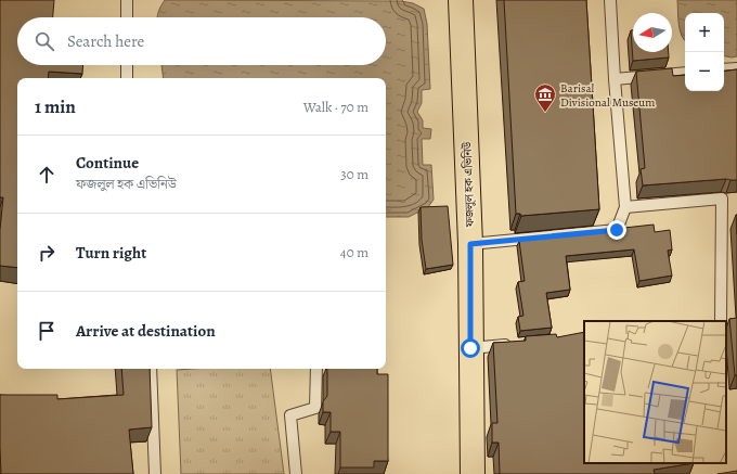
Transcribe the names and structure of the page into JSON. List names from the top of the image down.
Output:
{
  "streets": {
    "main road": ["ফজলুল হক এভিনিউ"]
  },
  "places": {
    "museum": ["Barisal Divisional Museum"]
  },
  "north": "left",
  "page": {
    "map_buttons": ["+", "−"],
    "search": "Search here",
    "heading": ["1 min", "Walk · 70 m"],
    "list": [
      ["Continue", "ফজলুল হক এভিনিউ", "30 m"],
      ["Turn right", "40 m"],
      "Arrive at destination"
    ]
  }
}
